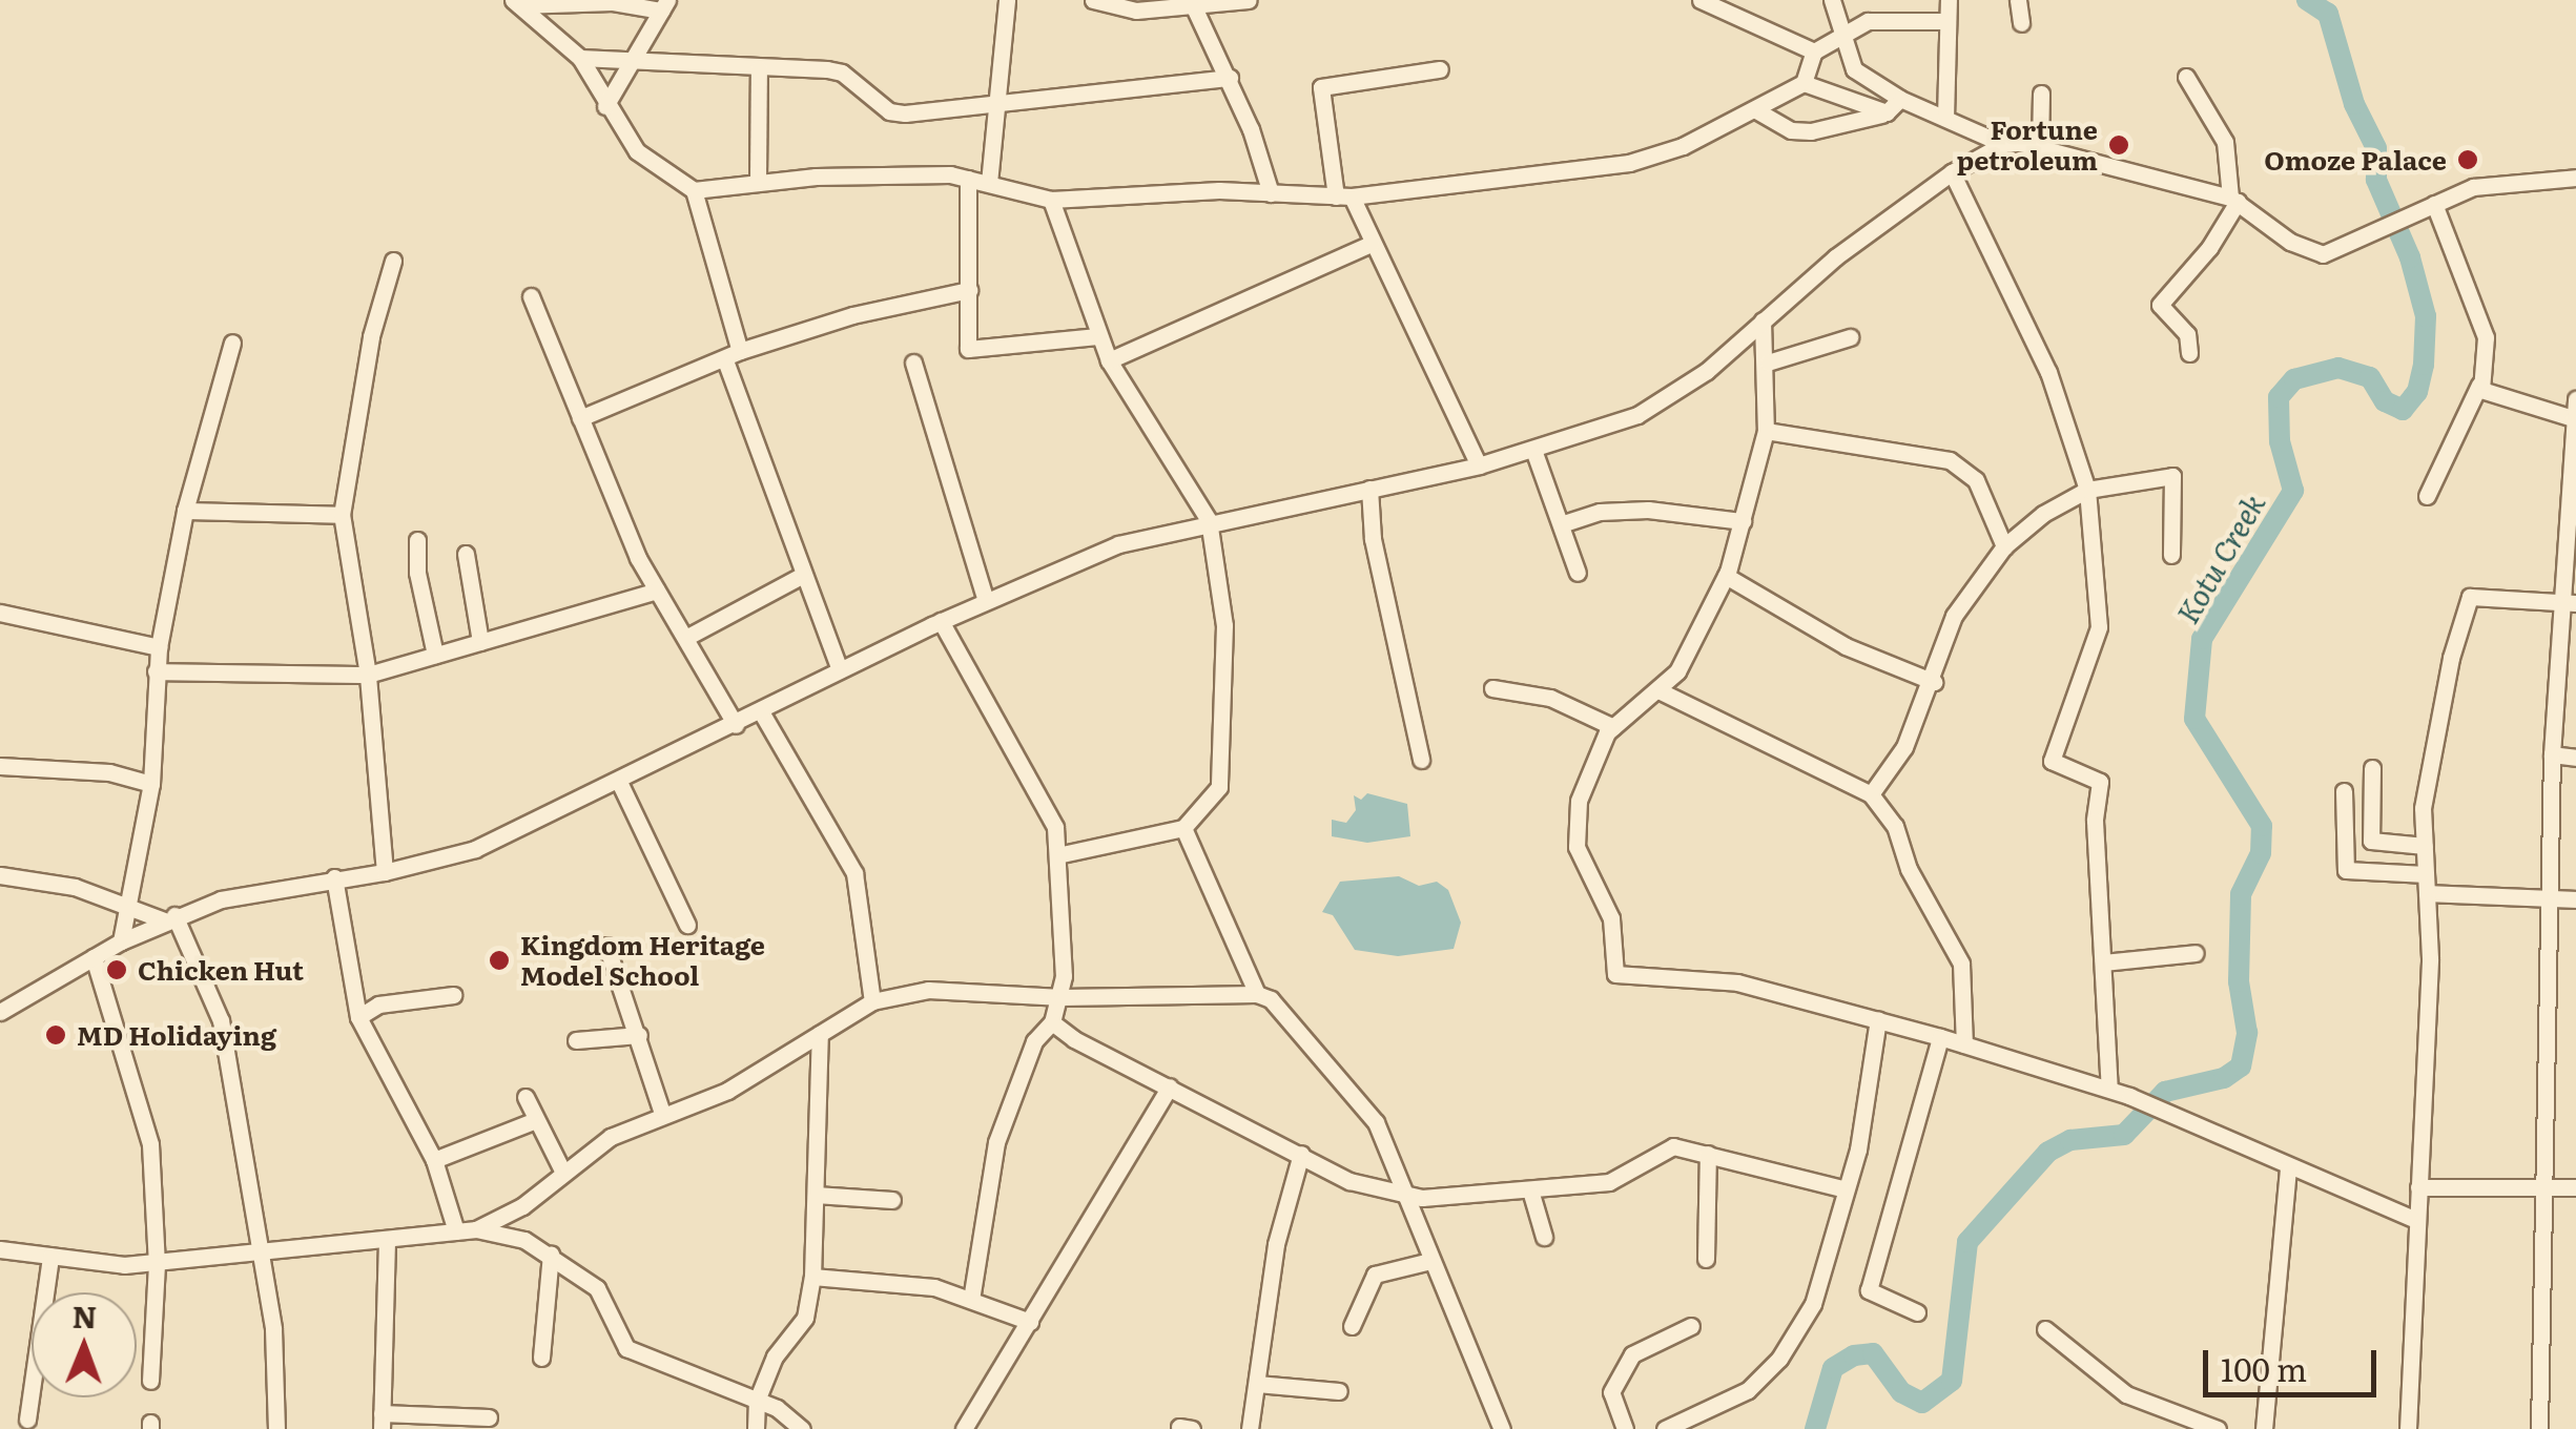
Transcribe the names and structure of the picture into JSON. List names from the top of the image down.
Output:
{
  "water": ["Kotu Creek"],
  "places": [
    "Fortune petroleum",
    "Omoze Palace",
    "Kingdom Heritage Model School",
    "Chicken Hut",
    "MD Holidaying"
  ],
  "scale_bar": "100 m",
  "north": "top"
}
